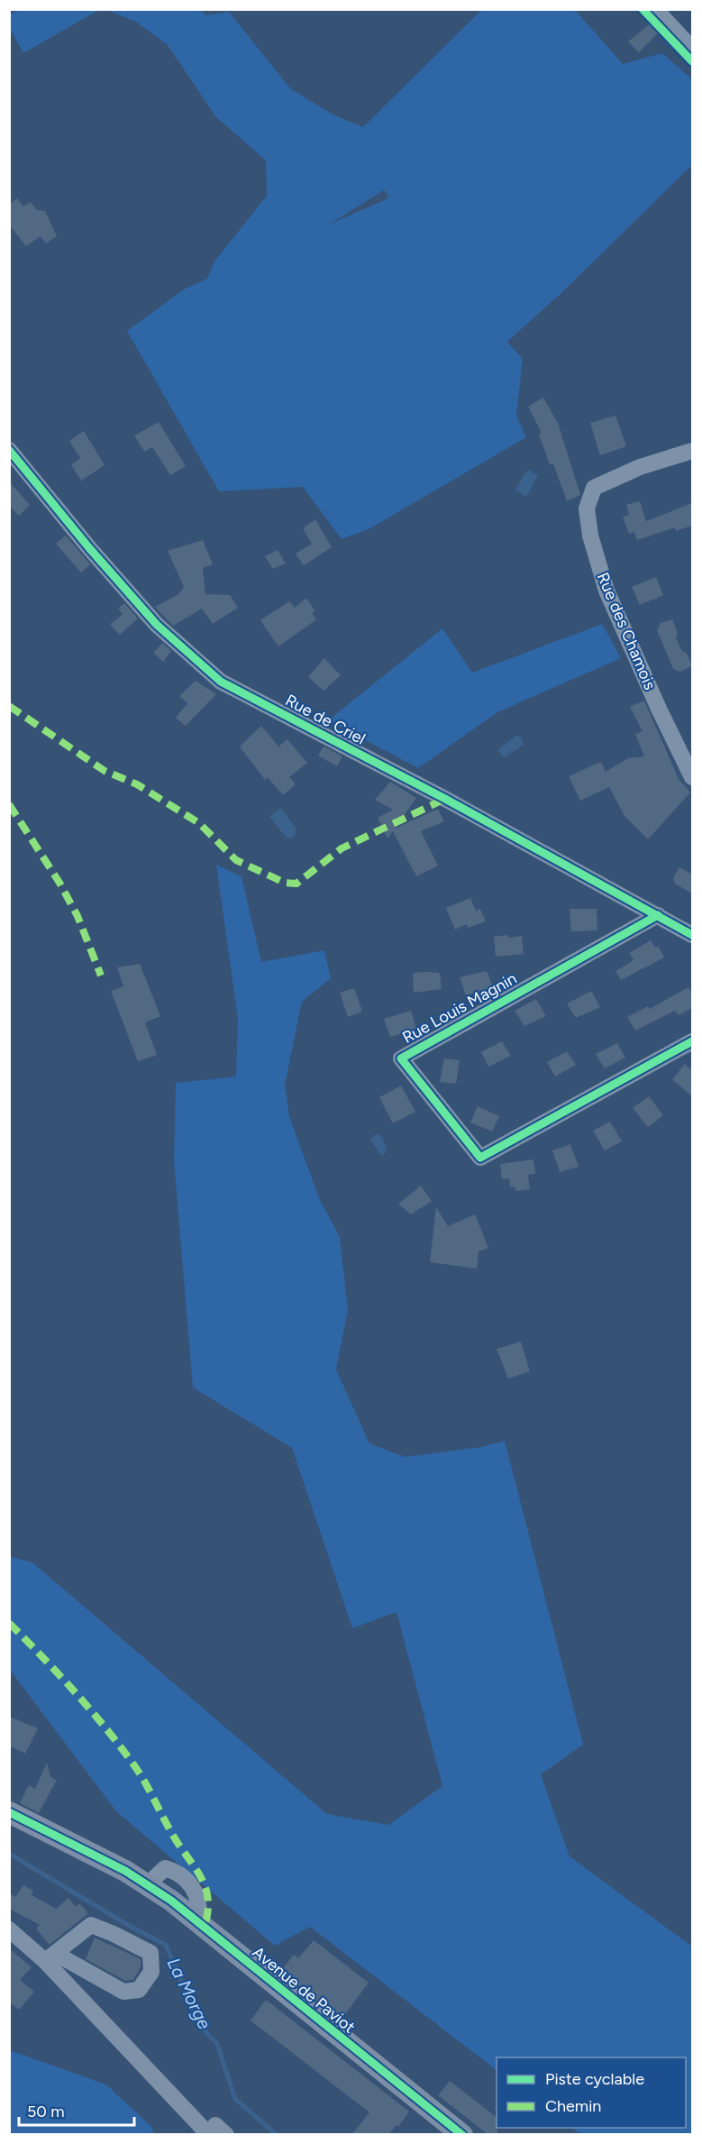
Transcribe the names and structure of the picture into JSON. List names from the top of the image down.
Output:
{
  "streets": {
    "main road": ["Avenue de Paviot"],
    "street": ["Rue des Chamois", "Rue de Criel", "Rue Louis Magnin"]
  },
  "crossings": [
    ["Rue de Criel", "Rue Louis Magnin"]
  ],
  "water": ["La Morge"],
  "legend": ["Piste cyclable", "Chemin"],
  "scale_bar": "50 m"
}
